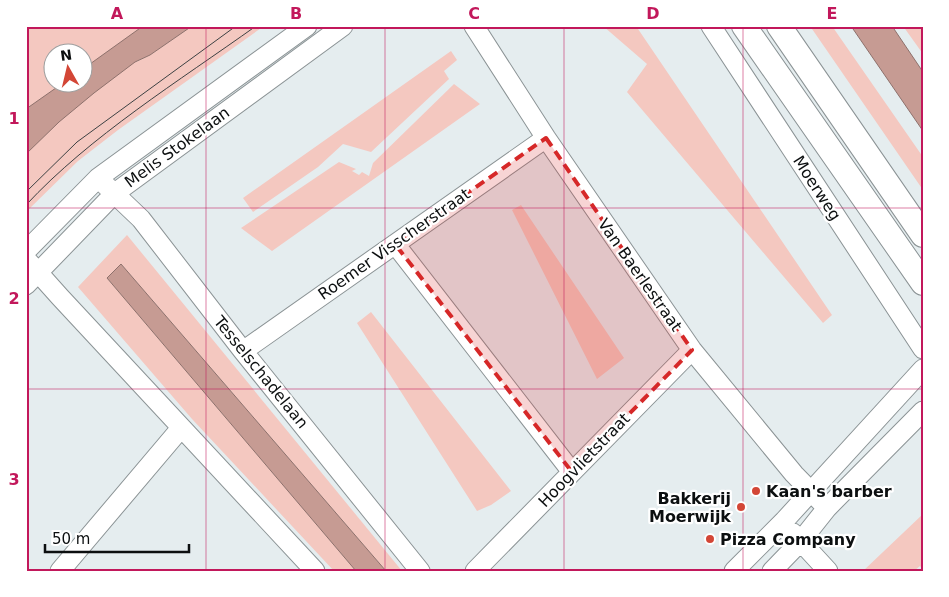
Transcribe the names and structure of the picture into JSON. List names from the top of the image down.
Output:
{
  "streets": {
    "main road": ["Moerweg"],
    "street": [
      "Melis Stokelaan",
      "Roemer Visscherstraat",
      "Van Baerlestraat",
      "Tesselschadelaan",
      "Hoogvlietstraat"
    ]
  },
  "crossings": [
    ["Melis Stokelaan", "Tesselschadelaan"],
    ["Roemer Visscherstraat", "Van Baerlestraat"],
    ["Roemer Visscherstraat", "Tesselschadelaan"],
    ["Van Baerlestraat", "Hoogvlietstraat"]
  ],
  "places": ["Kaan's barber", "Bakkerij Moerwijk", "Pizza Company"],
  "scale_bar": "50 m",
  "north": "top",
  "grid": {
    "columns": [
      "A",
      "B",
      "C",
      "D",
      "E"
    ],
    "rows": ["1", "2", "3"]
  }
}
